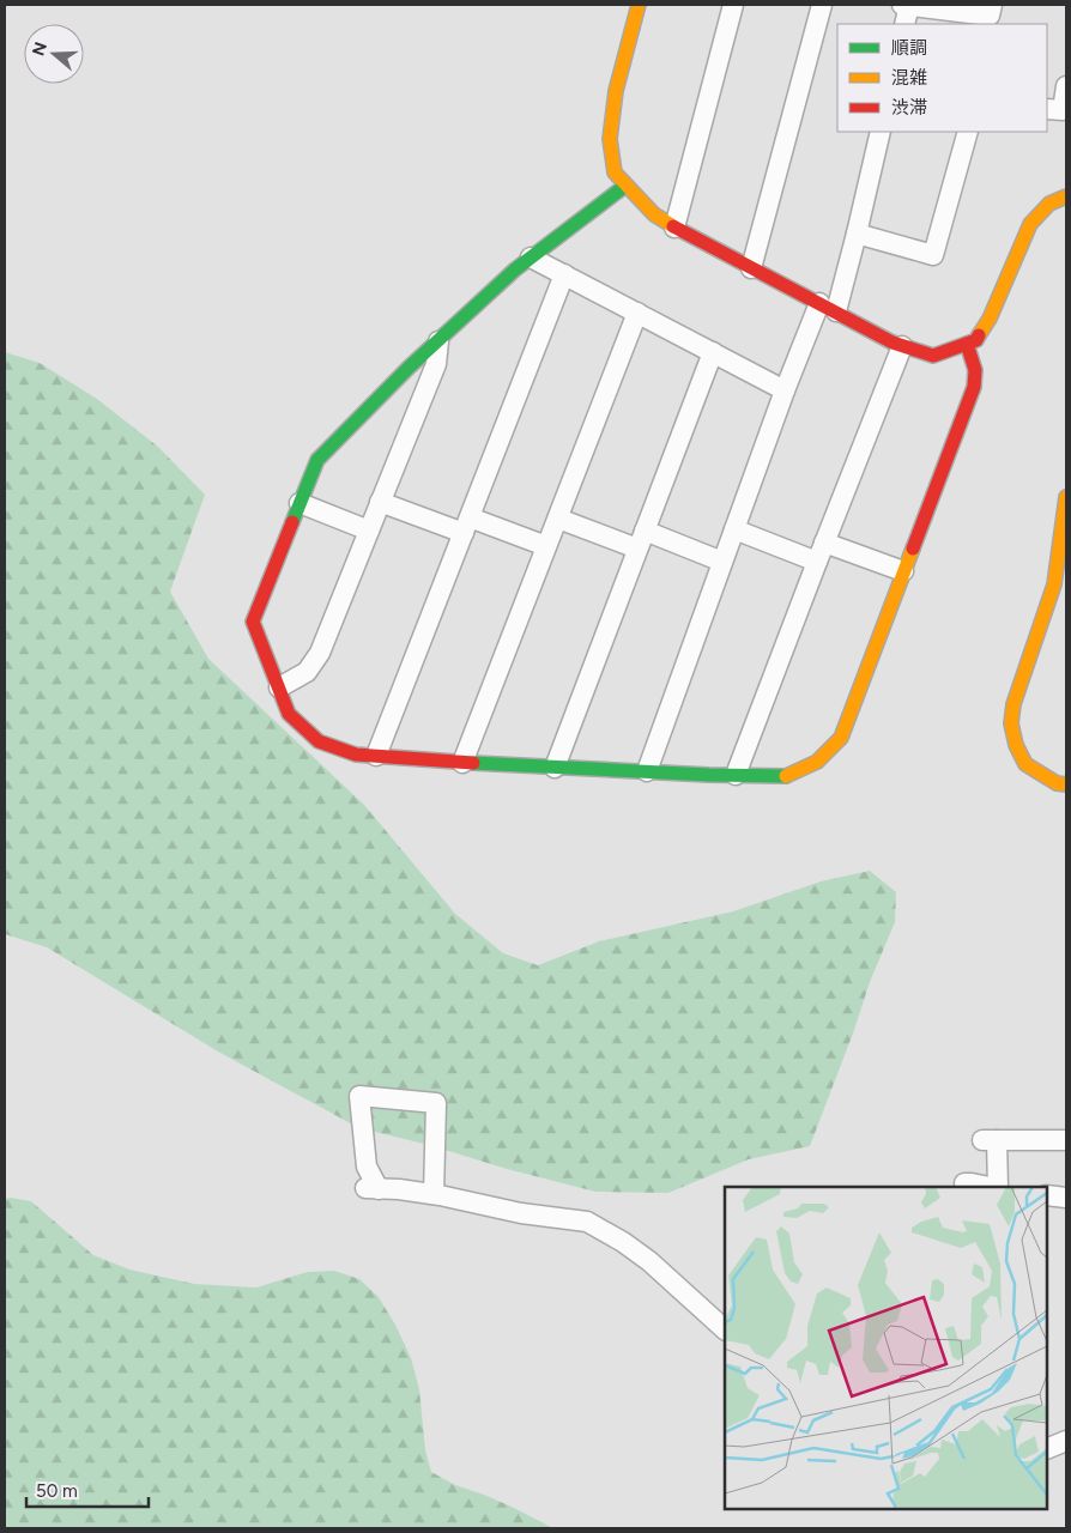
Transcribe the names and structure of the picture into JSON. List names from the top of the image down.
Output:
{
  "legend": ["順調", "混雑", "渋滞"],
  "scale_bar": "50 m",
  "north": "left"
}
